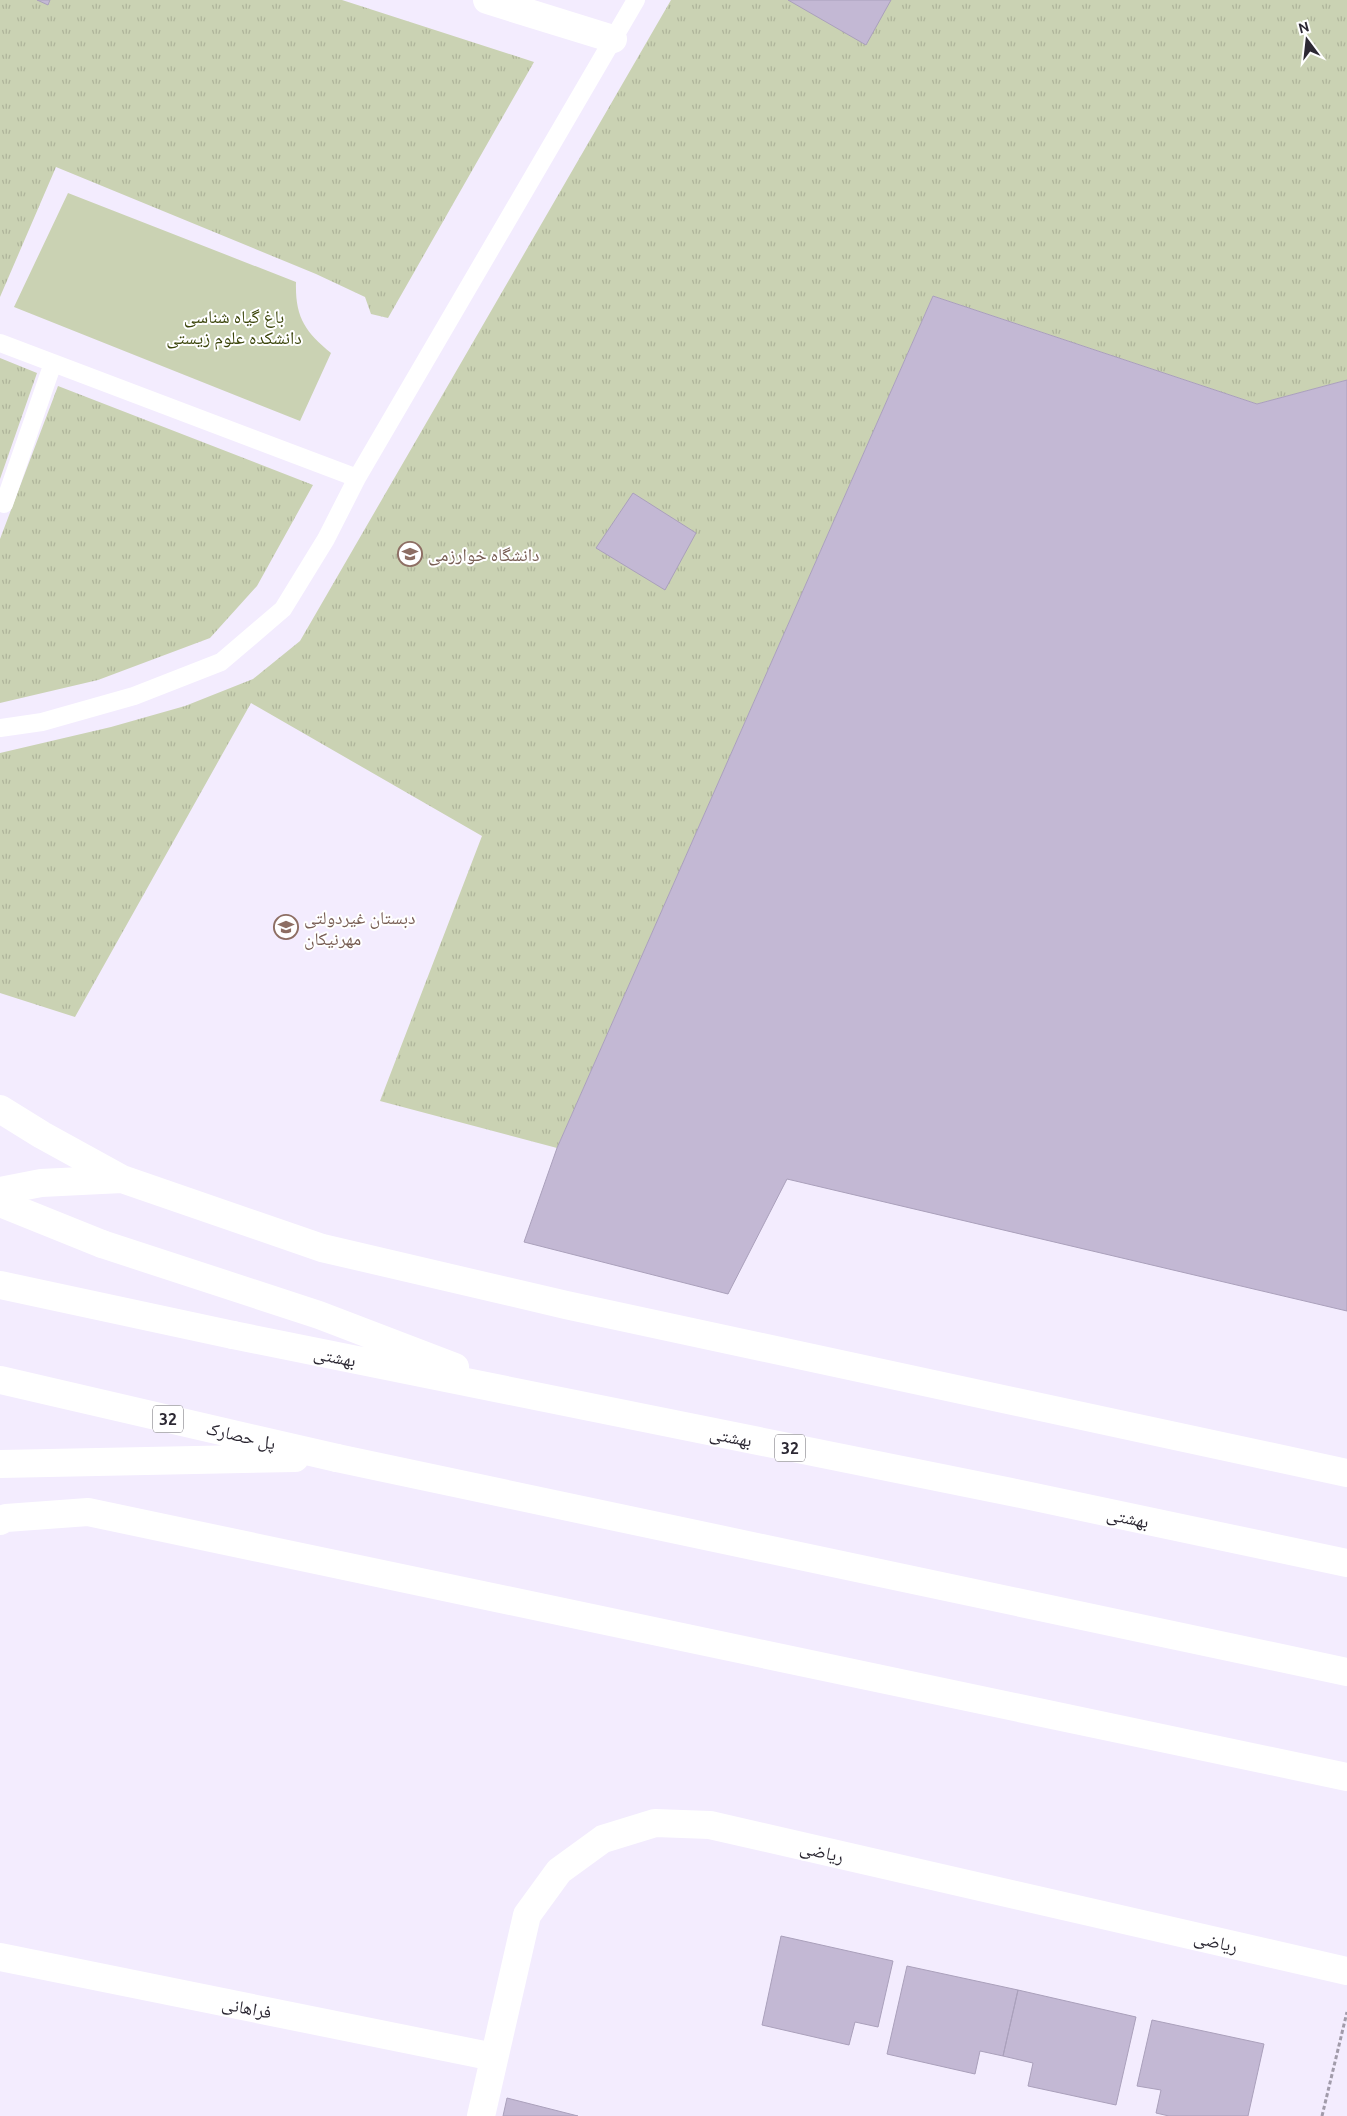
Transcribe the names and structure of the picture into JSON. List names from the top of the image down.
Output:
{
  "streets": {
    "main road": [
      "بهشتى",
      "32",
      "پل حصارک",
      "ریاضی",
      "فراهانی"
    ]
  },
  "crossings": [
    ["32", "پل حصارک"],
    ["ریاضی", "فراهانی"]
  ],
  "parks": ["باغ گیاه شناسی دانشکده علوم زیستی"],
  "places": {
    "school or university": ["دانشگاه خوارزمی", "دبستان غیردولتی مهرنیکان"]
  },
  "north": "top"
}
